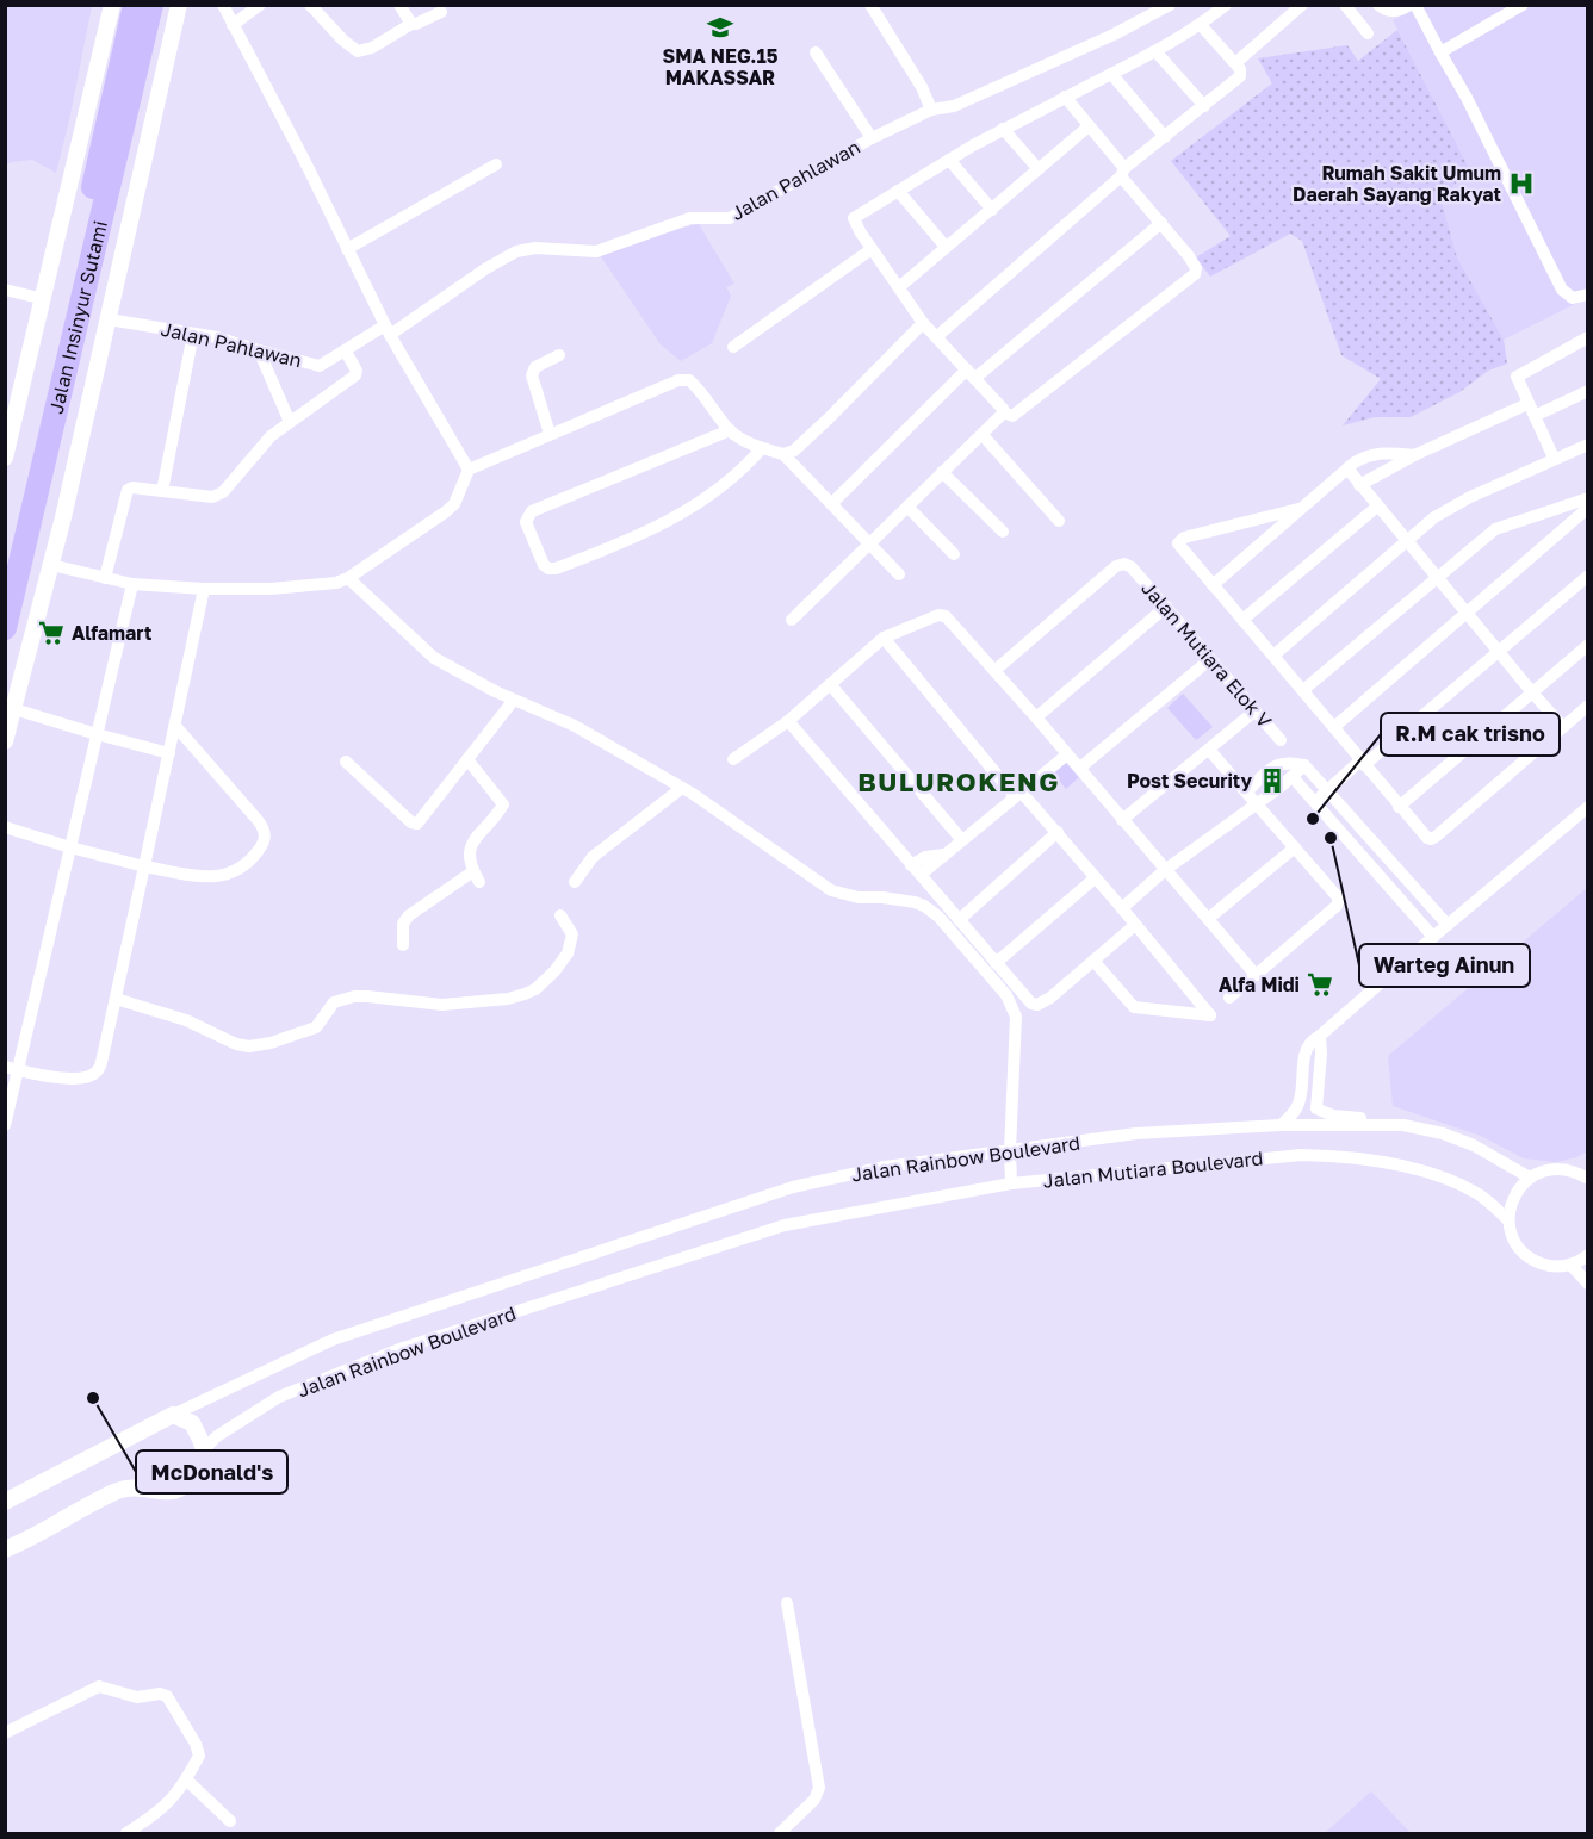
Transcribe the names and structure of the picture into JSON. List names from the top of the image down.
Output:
{
  "streets": {
    "highway": ["Jalan Insinyur Sutami"],
    "street": [
      "Jalan Pahlawan",
      "Jalan Mutiara Elok V",
      "Jalan Rainbow Boulevard",
      "Jalan Mutiara Boulevard"
    ]
  },
  "crossings": [
    ["Jalan Rainbow Boulevard", "Jalan Mutiara Boulevard"]
  ],
  "districts": ["BULUROKENG"],
  "places": {
    "school or university": ["SMA NEG.15 MAKASSAR"],
    "hospital": ["Rumah Sakit Umum Daerah Sayang Rakyat"],
    "supermarket": ["Alfamart", "Alfa Midi"],
    "building": ["Post Security"],
    "other": ["R.M cak trisno", "Warteg Ainun", "McDonald's"]
  }
}
